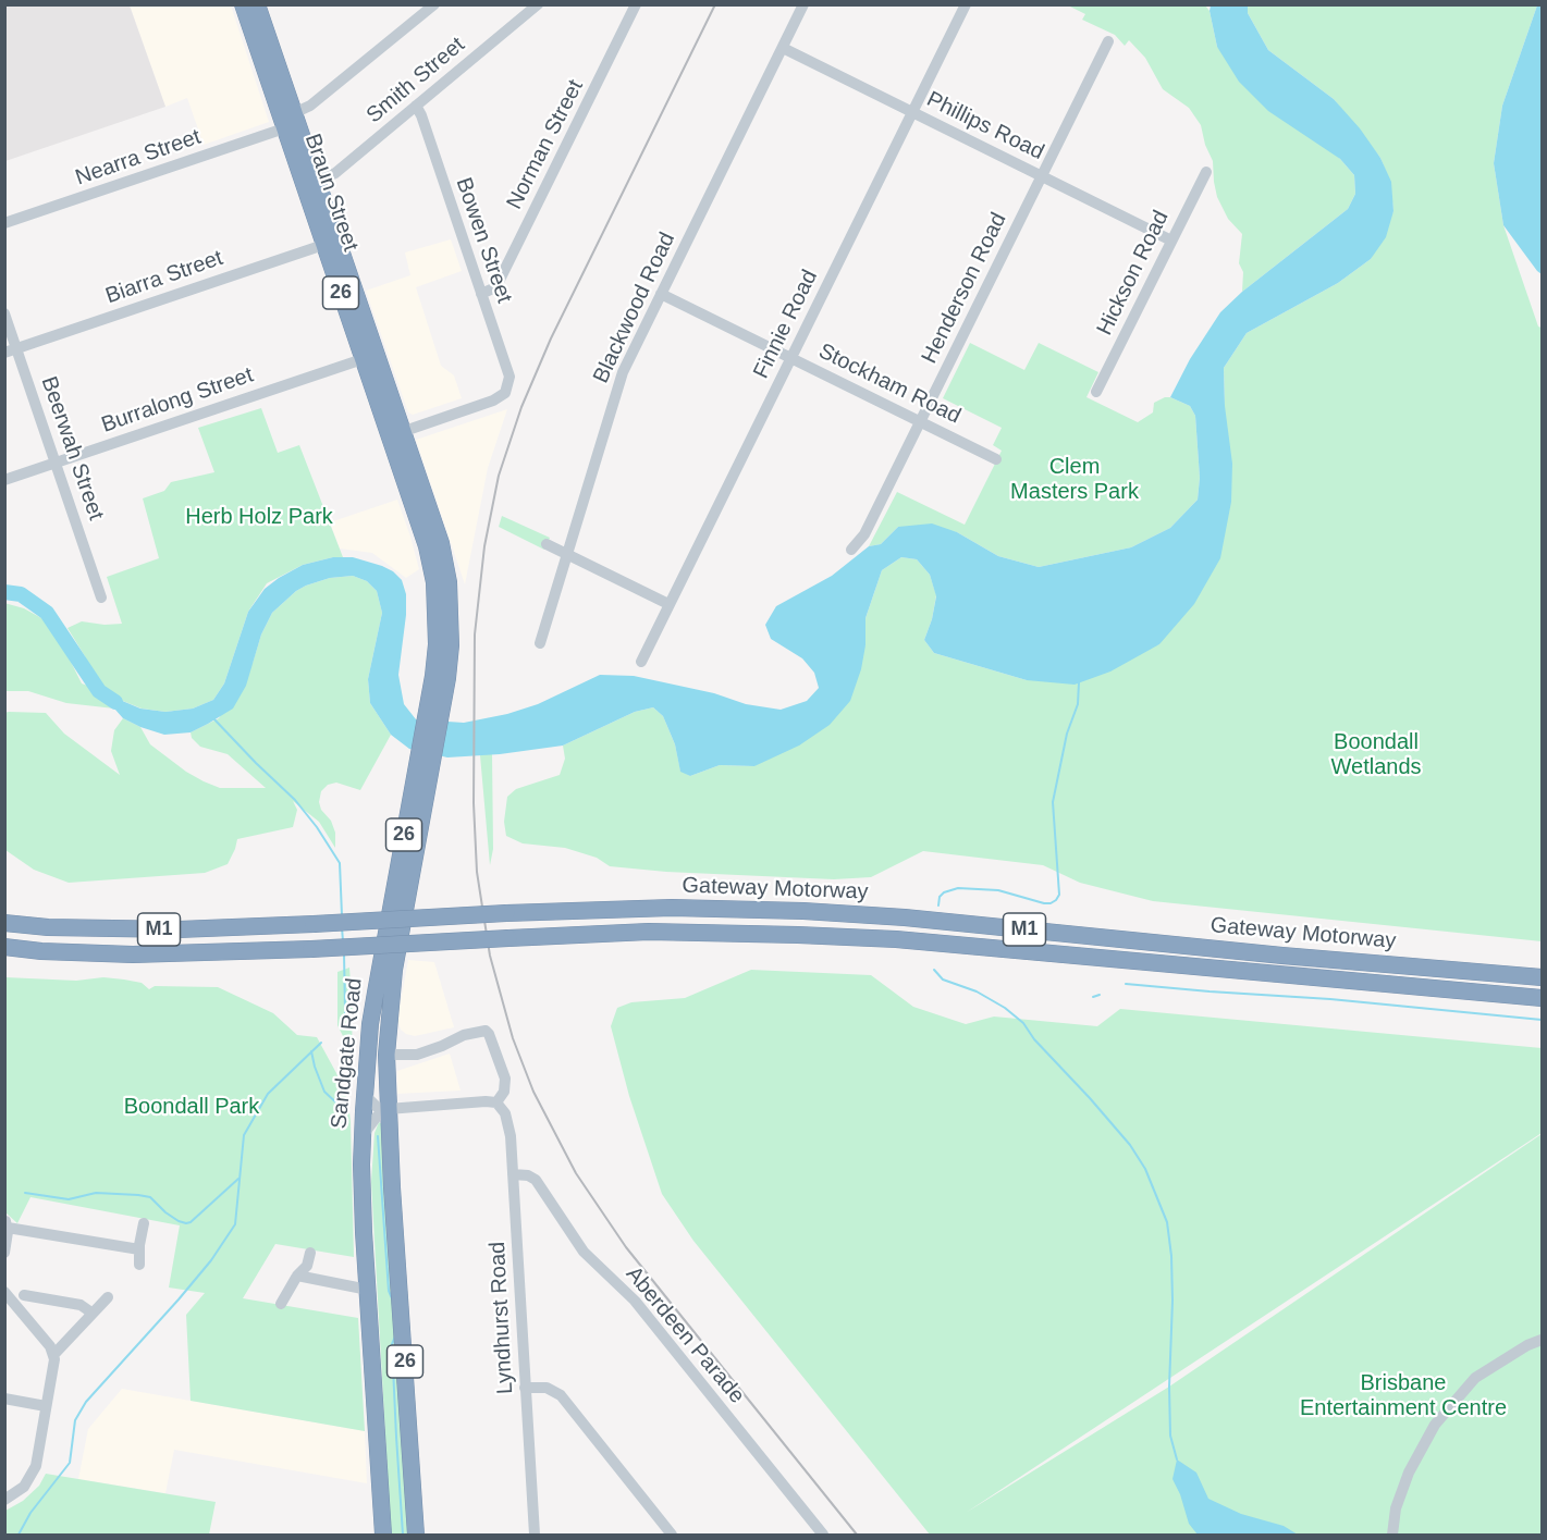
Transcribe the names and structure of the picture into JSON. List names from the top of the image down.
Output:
{
  "streets": {
    "highway": [
      "Braun Street",
      "26",
      "Gateway Motorway",
      "M1",
      "Sandgate Road"
    ],
    "street": [
      "Smith Street",
      "Phillips Road",
      "Norman Street",
      "Nearra Street",
      "Bowen Street",
      "Hickson Road",
      "Biarra Street",
      "Henderson Road",
      "Blackwood Road",
      "Finnie Road",
      "Stockham Road",
      "Burralong Street",
      "Beerwah Street",
      "Lyndhurst Road",
      "Aberdeen Parade"
    ]
  },
  "crossings": [
    ["Smith Street", "Braun Street"],
    ["Smith Street", "Bowen Street"],
    ["Phillips Road", "Hickson Road"],
    ["Phillips Road", "Henderson Road"],
    ["Phillips Road", "Blackwood Road"],
    ["Phillips Road", "Finnie Road"],
    ["Norman Street", "Bowen Street"],
    ["Nearra Street", "Braun Street"],
    ["Braun Street", "Bowen Street"],
    ["Braun Street", "Biarra Street"],
    ["Braun Street", "Burralong Street"],
    ["Braun Street", "Sandgate Road"],
    ["Biarra Street", "Beerwah Street"],
    ["Henderson Road", "Stockham Road"],
    ["Blackwood Road", "Stockham Road"],
    ["Finnie Road", "Stockham Road"],
    ["Burralong Street", "Beerwah Street"],
    ["Lyndhurst Road", "Aberdeen Parade"]
  ],
  "parks": [
    "Clem Masters Park",
    "Herb Holz Park",
    "Boondall Wetlands",
    "Boondall Park",
    "Brisbane Entertainment Centre"
  ]
}
